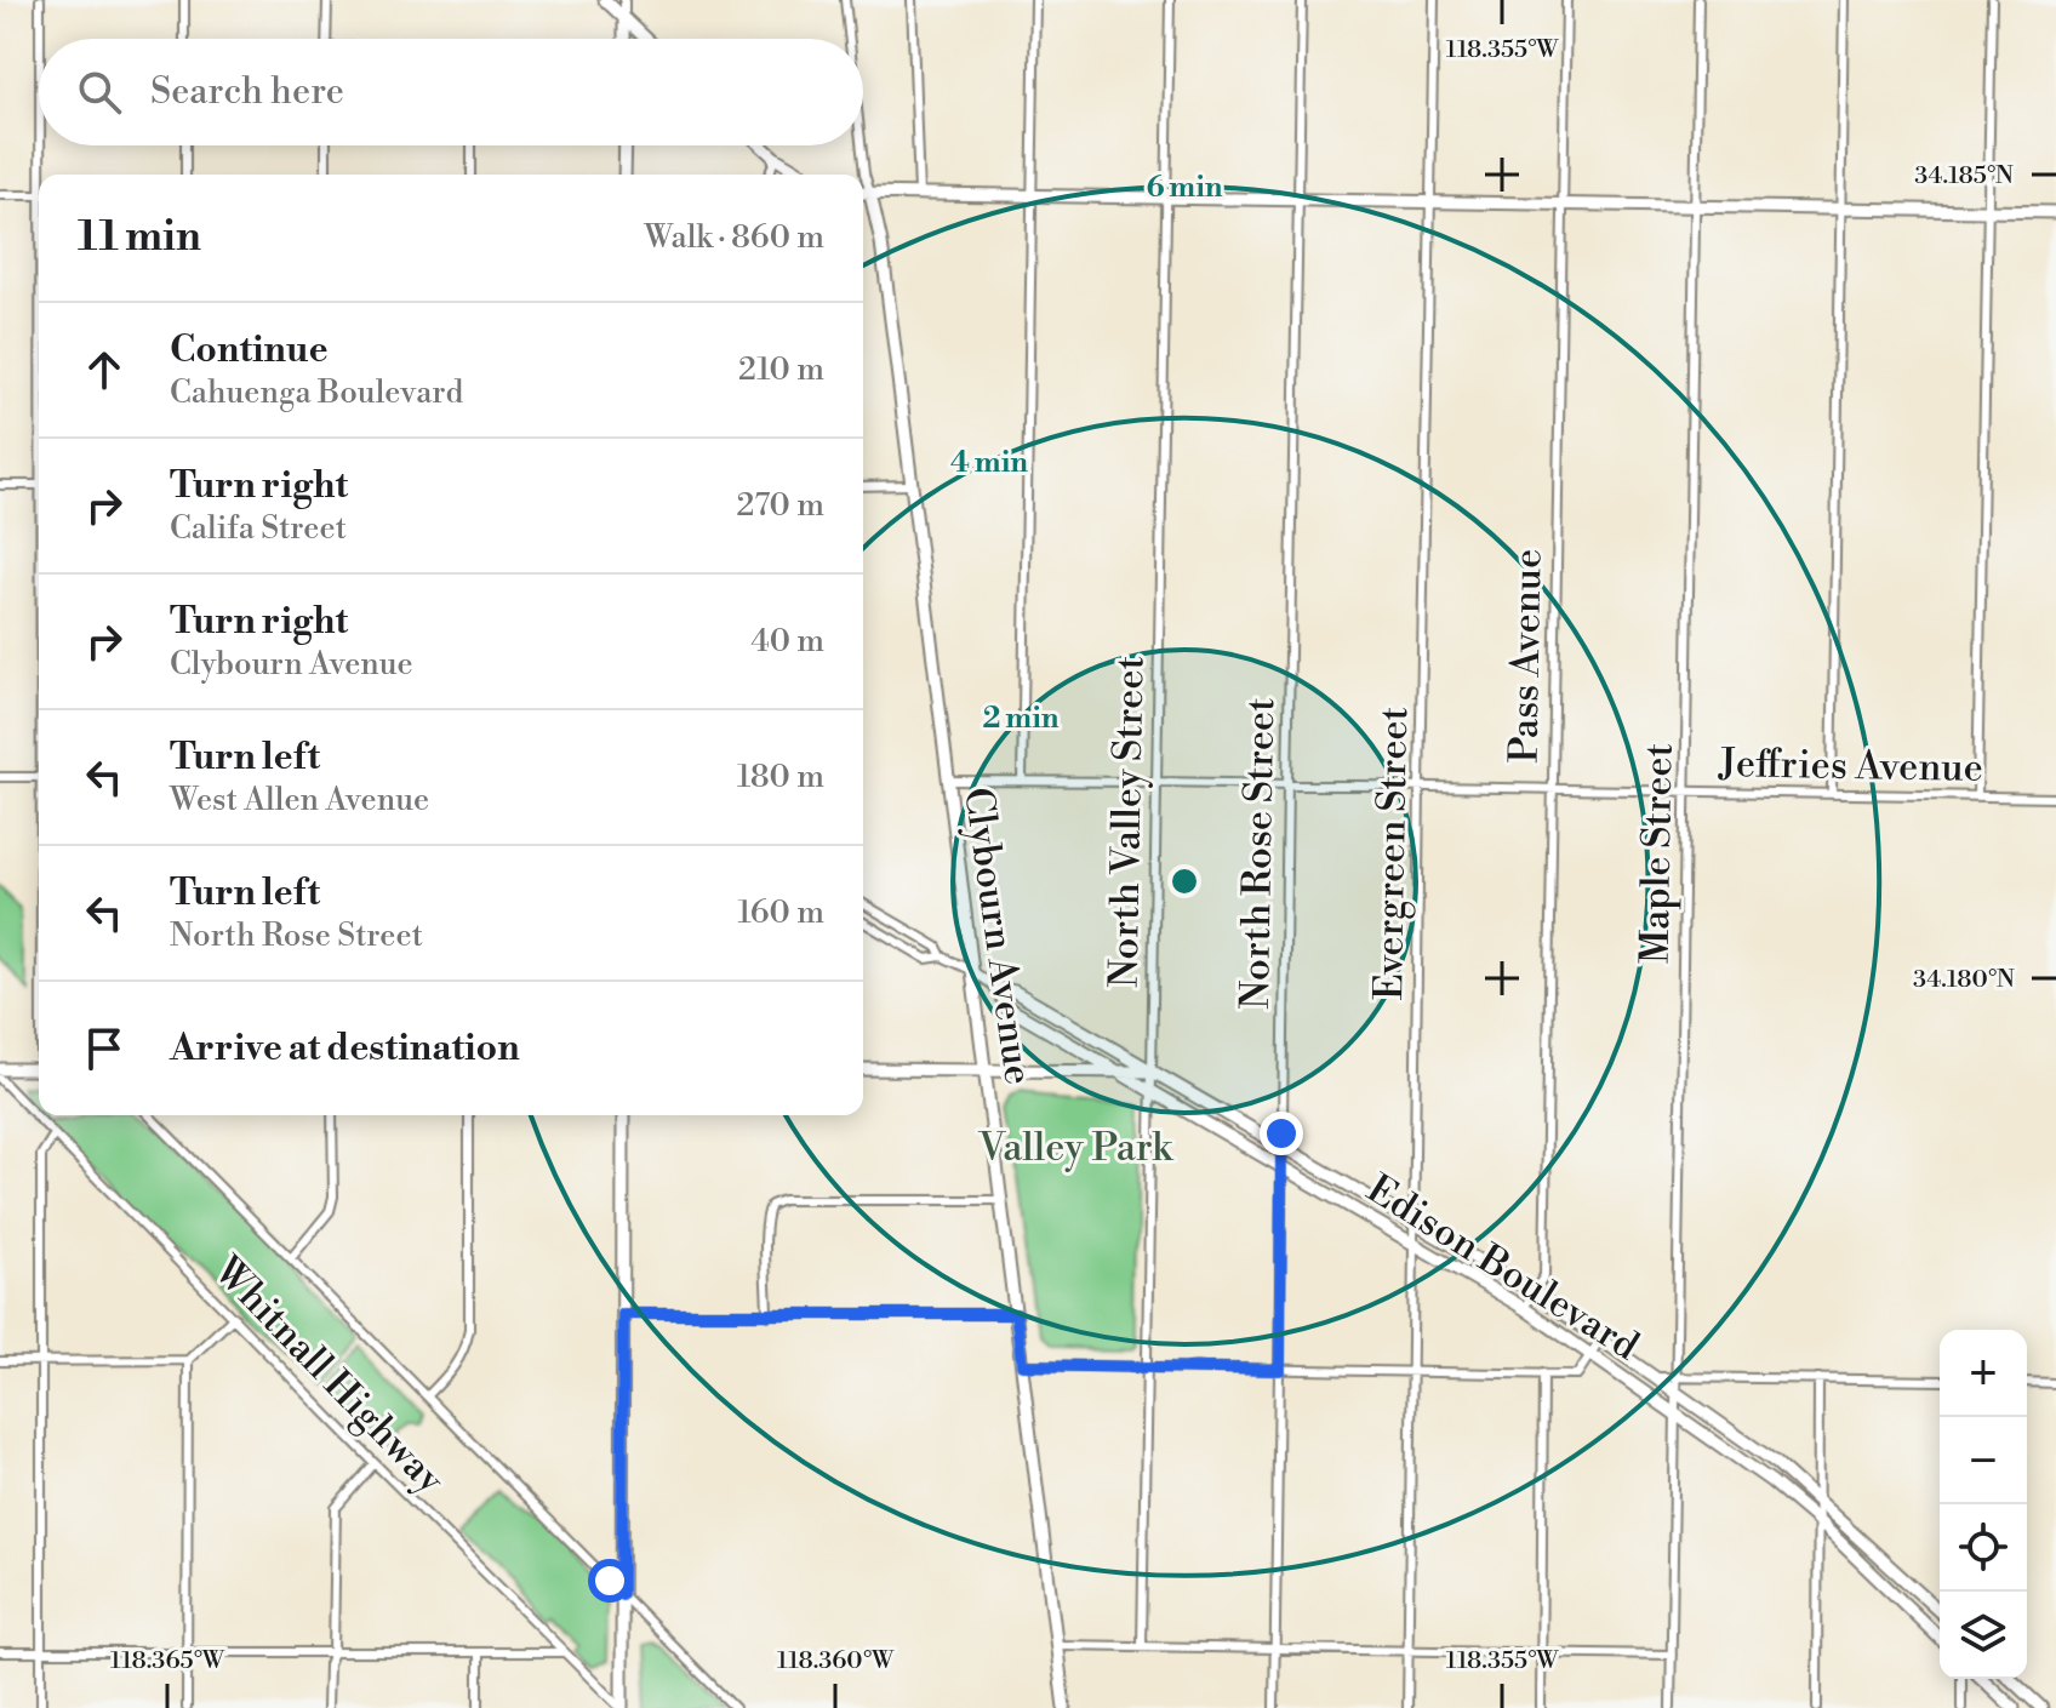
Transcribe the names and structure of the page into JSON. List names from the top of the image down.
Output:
{
  "streets": {
    "main road": ["Clybourn Avenue", "Edison Boulevard"],
    "street": [
      "Pass Avenue",
      "Jeffries Avenue",
      "North Valley Street",
      "North Rose Street",
      "Evergreen Street",
      "Maple Street",
      "Whitnall Highway"
    ]
  },
  "crossings": [
    ["Pass Avenue", "Jeffries Avenue"],
    ["Pass Avenue", "Edison Boulevard"],
    ["Jeffries Avenue", "North Valley Street"],
    ["Jeffries Avenue", "North Rose Street"],
    ["Jeffries Avenue", "Evergreen Street"],
    ["Jeffries Avenue", "Maple Street"],
    ["Jeffries Avenue", "Clybourn Avenue"],
    ["North Valley Street", "Edison Boulevard"],
    ["North Rose Street", "Edison Boulevard"],
    ["Evergreen Street", "Edison Boulevard"],
    ["Maple Street", "Edison Boulevard"],
    ["Clybourn Avenue", "Edison Boulevard"]
  ],
  "parks": ["Valley Park"],
  "page": {
    "search": "Search here",
    "heading": ["11 min", "Walk · 860 m"],
    "list": [
      ["Continue", "Cahuenga Boulevard", "210 m"],
      ["Turn right", "Califa Street", "270 m"],
      ["Turn right", "Clybourn Avenue", "40 m"],
      ["Turn left", "West Allen Avenue", "180 m"],
      ["Turn left", "North Rose Street", "160 m"],
      "Arrive at destination"
    ],
    "map_buttons": ["+", "−"]
  },
  "coordinates": [
    "118.355°W",
    "34.185°N",
    "34.180°N",
    "118.365°W",
    "118.360°W"
  ],
  "rings": ["6 min", "4 min", "2 min"]
}
